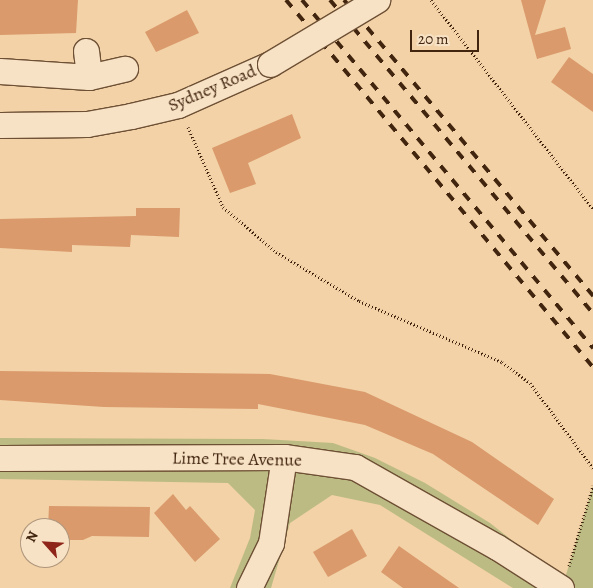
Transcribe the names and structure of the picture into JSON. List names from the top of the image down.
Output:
{
  "streets": {
    "street": ["Sydney Road", "Lime Tree Avenue"]
  },
  "scale_bar": "20 m",
  "north": "top left"
}
